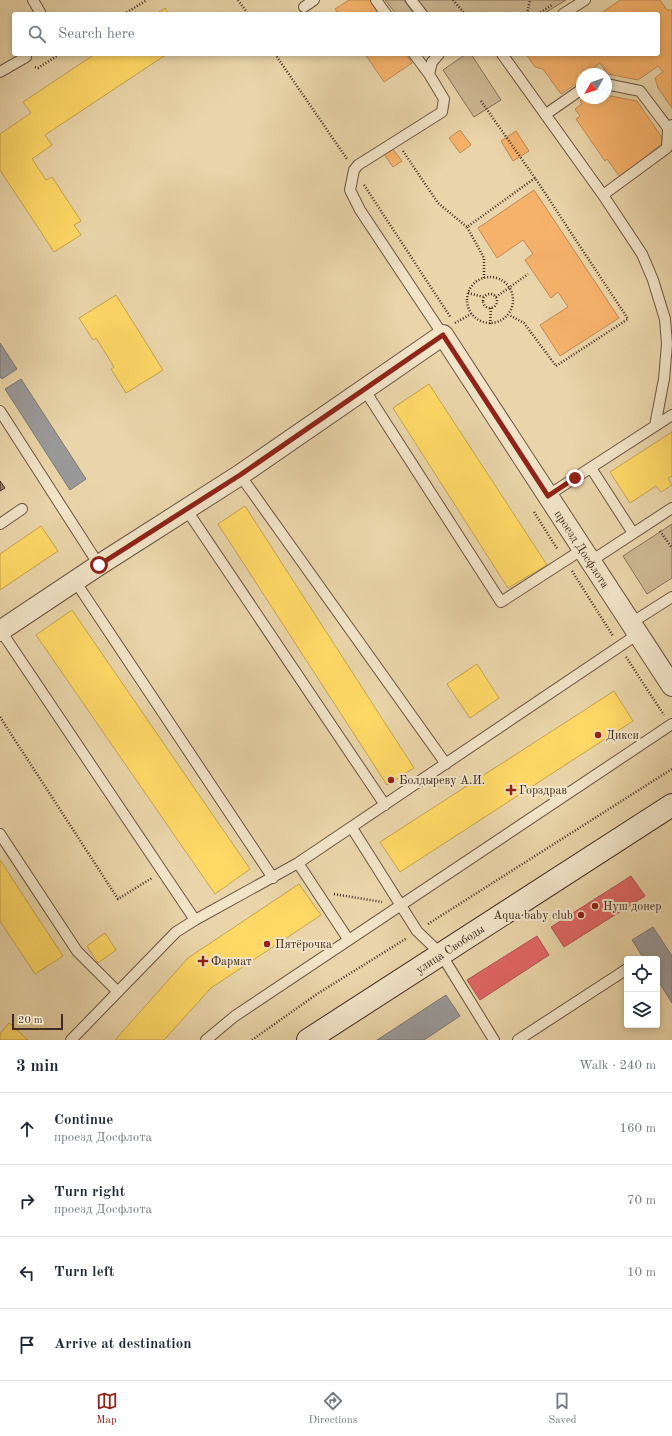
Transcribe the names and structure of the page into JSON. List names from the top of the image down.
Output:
{
  "streets": {
    "main road": ["улица Свободы"],
    "street": ["проезд Досфлота"]
  },
  "places": {
    "other": [
      "Дикси",
      "Болдыреву А.И.",
      "Нуш донер",
      "Aqua baby club",
      "Пятёрочка"
    ],
    "health": ["Горздрав", "Фармат"]
  },
  "scale_bar": "20 m",
  "north": "bottom left",
  "page": {
    "search": "Search here",
    "scale": "20 m",
    "heading": ["3 min", "Walk · 240 m"],
    "list": [
      ["Continue", "проезд Досфлота", "160 m"],
      ["Turn right", "проезд Досфлота", "70 m"],
      ["Turn left", "10 m"],
      "Arrive at destination"
    ],
    "nav": ["Map", "Directions", "Saved"]
  }
}
